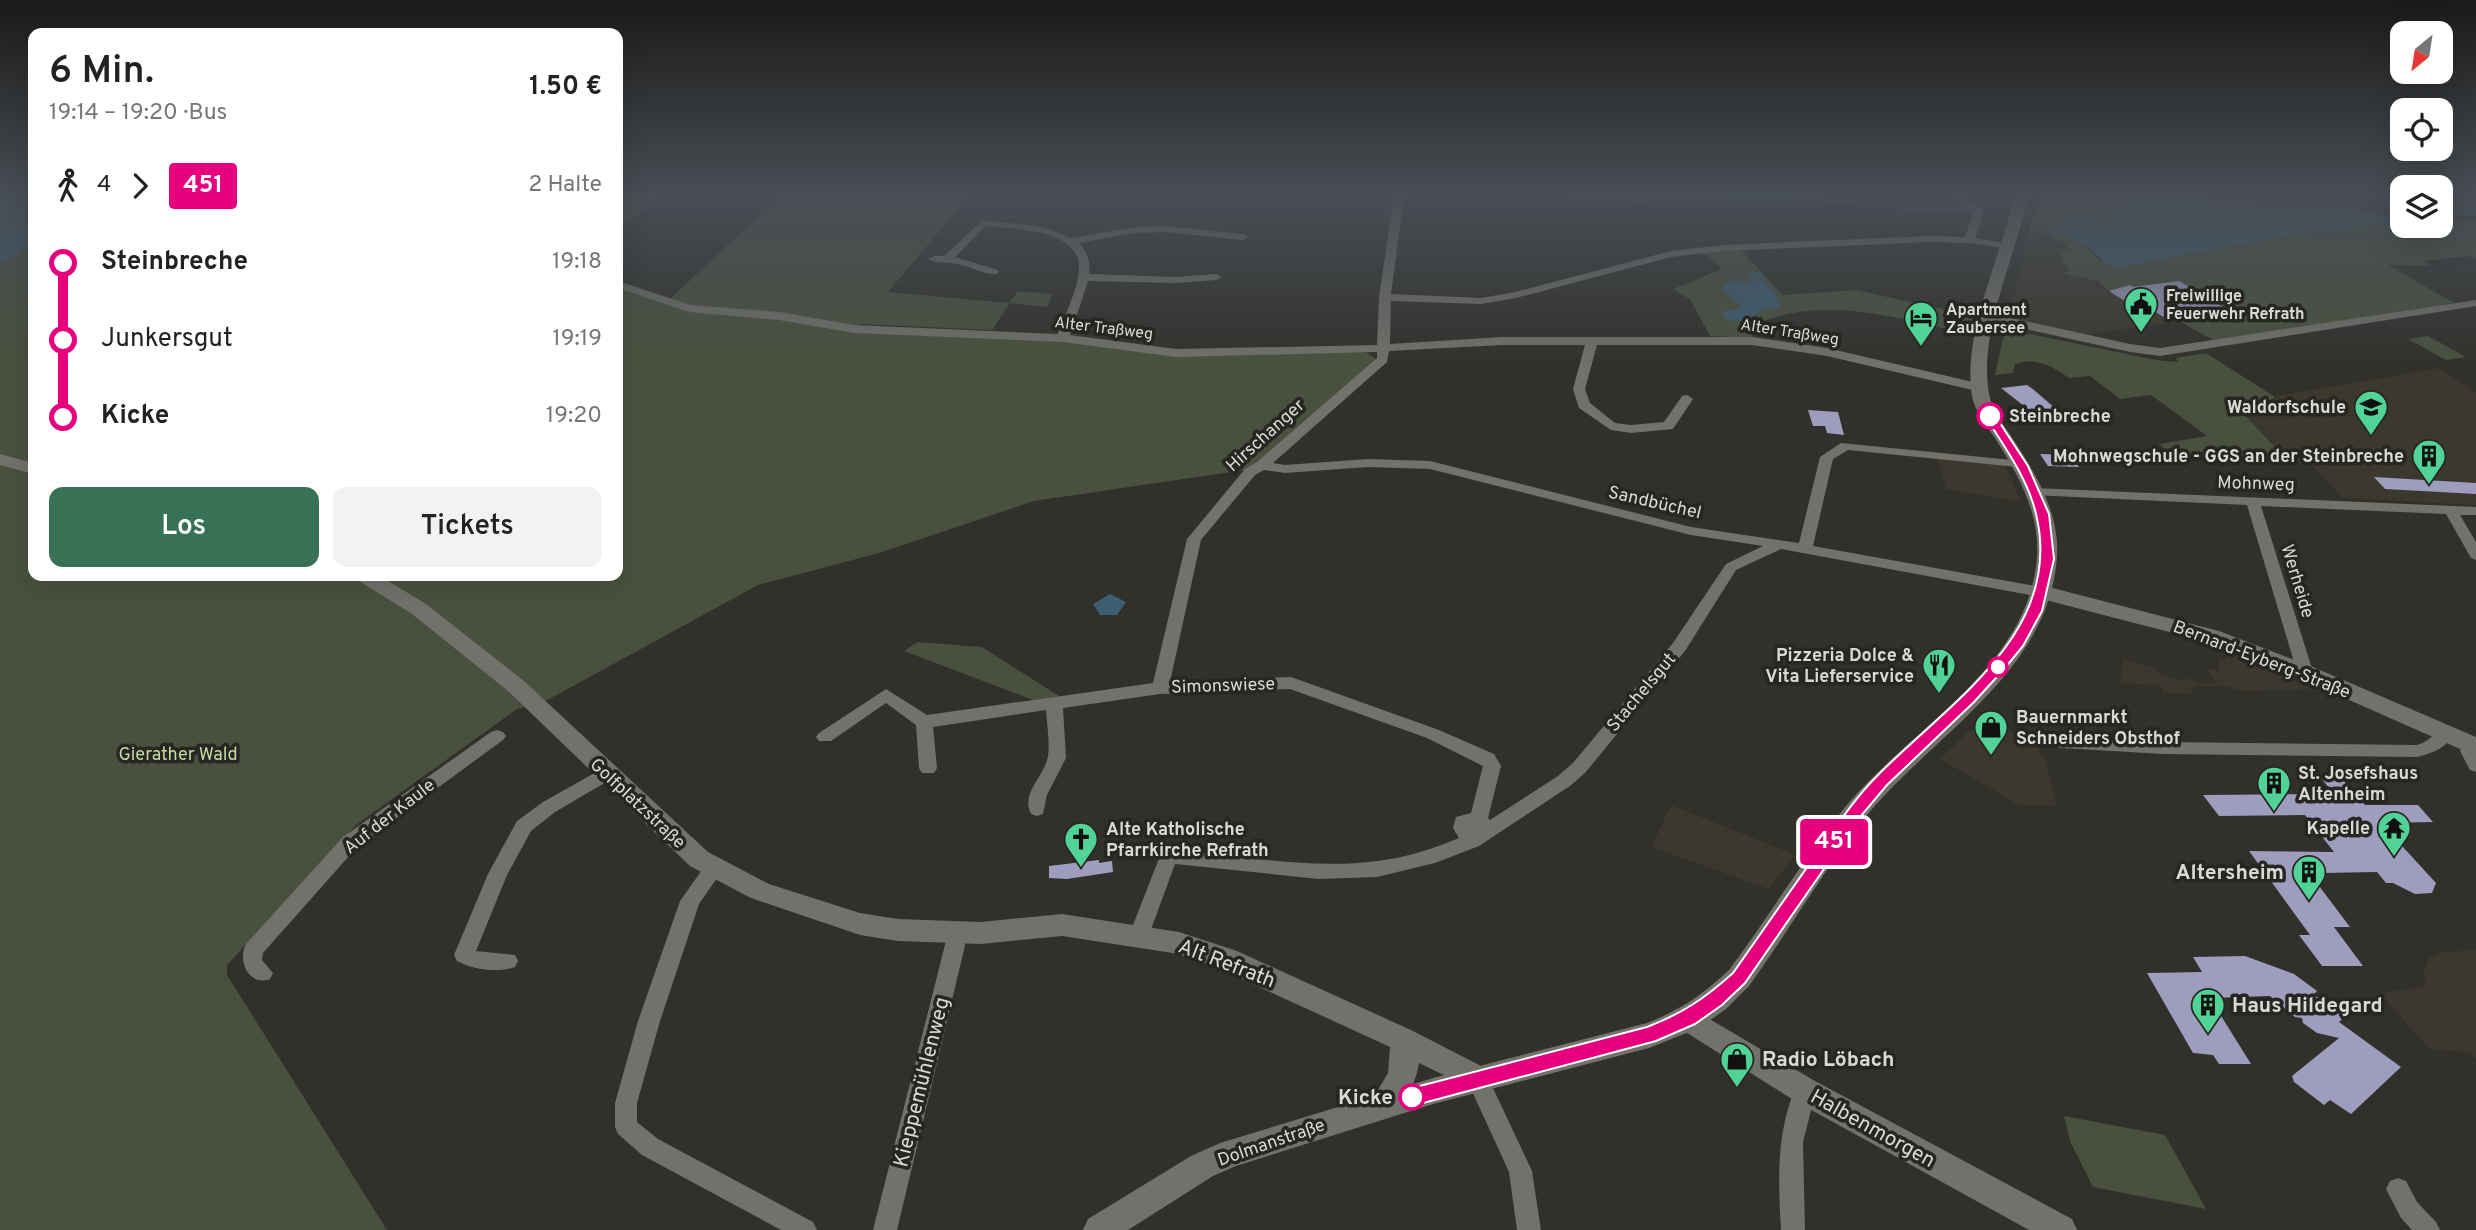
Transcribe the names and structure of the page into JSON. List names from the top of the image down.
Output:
{
  "streets": {
    "main road": [
      "Bernard-Eyberg-Straße",
      "Golfplatzstraße",
      "Alt Refrath",
      "Halbenmorgen",
      "Dolmanstraße"
    ],
    "street": [
      "Alter Traßweg",
      "Hirschanger",
      "Mohnweg",
      "Sandbüchel",
      "Werheide",
      "Simonswiese",
      "Stachelsgut",
      "Auf der Kaule",
      "Kieppemühlenweg"
    ]
  },
  "crossings": [
    ["Alter Traßweg", "Hirschanger"],
    ["Alter Traßweg", "Dolmanstraße"],
    ["Hirschanger", "Sandbüchel"],
    ["Hirschanger", "Simonswiese"],
    ["Mohnweg", "Werheide"],
    ["Mohnweg", "Dolmanstraße"],
    ["Sandbüchel", "Bernard-Eyberg-Straße"],
    ["Sandbüchel", "Stachelsgut"],
    ["Sandbüchel", "Dolmanstraße"],
    ["Werheide", "Bernard-Eyberg-Straße"],
    ["Bernard-Eyberg-Straße", "Dolmanstraße"],
    ["Simonswiese", "Stachelsgut"],
    ["Stachelsgut", "Alt Refrath"],
    ["Golfplatzstraße", "Alt Refrath"],
    ["Golfplatzstraße", "Kieppemühlenweg"],
    ["Alt Refrath", "Kieppemühlenweg"],
    ["Alt Refrath", "Dolmanstraße"],
    ["Halbenmorgen", "Dolmanstraße"]
  ],
  "parks": ["Gierather Wald"],
  "places": {
    "public building": ["Freiwillige Feuerwehr Refrath"],
    "hotel": ["Apartment Zaubersee"],
    "other": ["Steinbreche", "Kicke"],
    "school or university": ["Waldorfschule"],
    "building": [
      "Mohnwegschule - GGS an der Steinbreche",
      "St. Josefshaus Altenheim",
      "Altersheim",
      "Haus Hildegard"
    ],
    "restaurant": ["Pizzeria Dolce & Vita Lieferservice"],
    "shop": ["Bauernmarkt Schneiders Obsthof", "Radio Löbach"],
    "temple": ["Kapelle"],
    "church": ["Alte Katholische Pfarrkirche Refrath"]
  },
  "lines": ["bus line 451"],
  "north": "bottom left",
  "page": {
    "on_map": "451",
    "heading": ["6 Min.", "19:14 – 19:20 · Bus", "1.50 €"],
    "legs": ["4", "451", "2 Halte"],
    "list": [
      {
        "name": "Steinbreche",
        "value": "19:18"
      },
      {
        "name": "Junkersgut",
        "value": "19:19"
      },
      {
        "name": "Kicke",
        "value": "19:20"
      }
    ],
    "buttons": ["Los", "Tickets"]
  }
}
